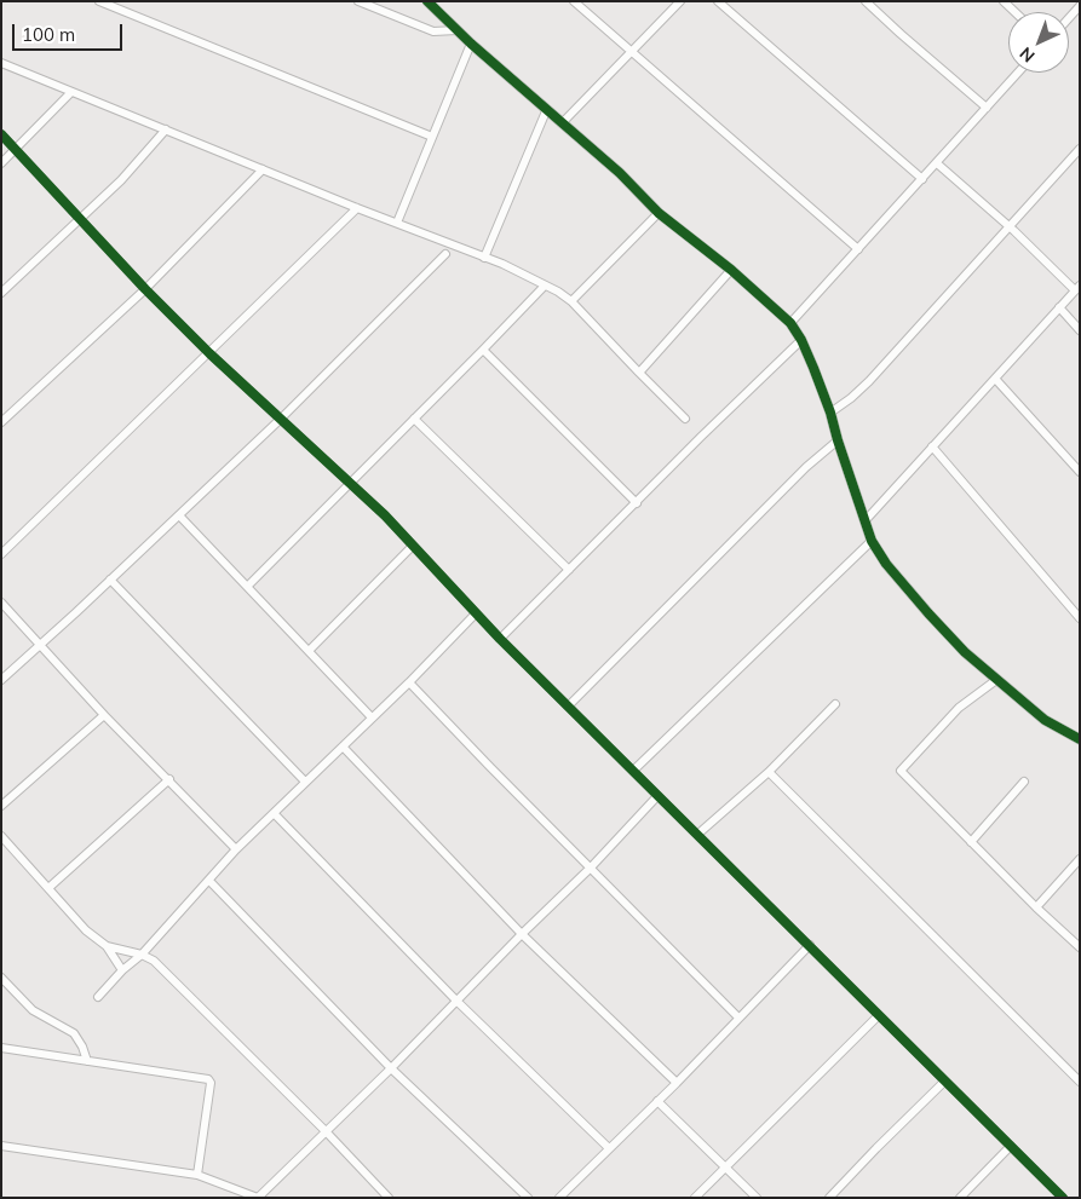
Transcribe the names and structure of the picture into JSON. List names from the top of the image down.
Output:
{
  "scale_bar": "100 m",
  "north": "bottom left"
}
